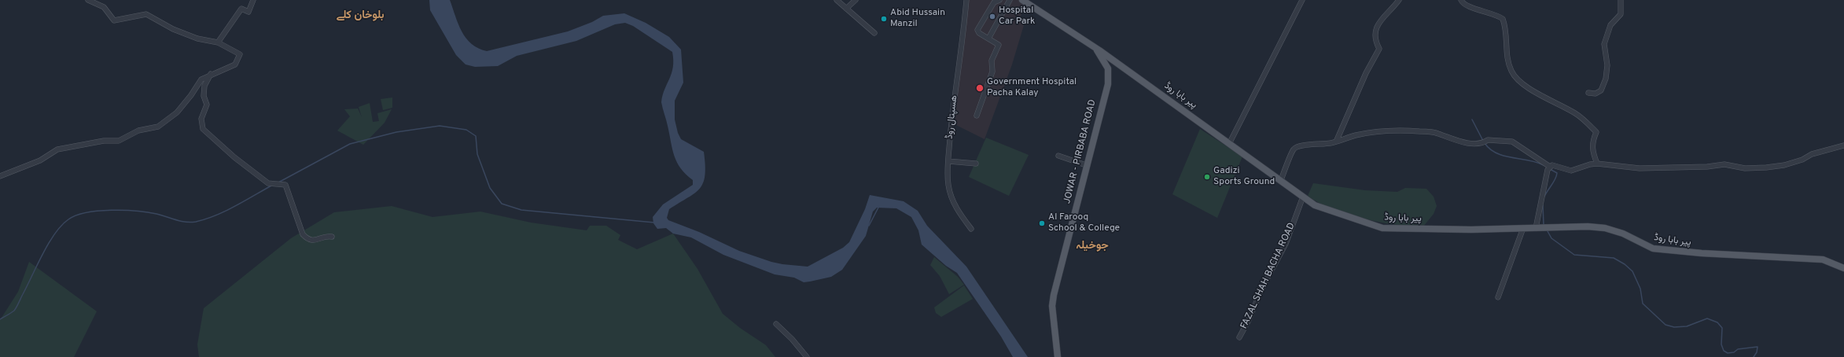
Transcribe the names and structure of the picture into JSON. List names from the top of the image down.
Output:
{
  "streets": {
    "main road": ["پیر بابا روڈ", "JOWAR - PIRBABA ROAD"],
    "street": ["ھسپتال روڈ", "FAZAL SHAH BACHA ROAD"]
  },
  "crossings": [
    ["پیر بابا روڈ", "JOWAR - PIRBABA ROAD"],
    ["پیر بابا روڈ", "FAZAL SHAH BACHA ROAD"]
  ],
  "districts": ["بلوخان كلے", "جوخیلہ"],
  "places": [
    "Hospital Car Park",
    "Abid Hussain Manzil",
    "Government Hospital Pacha Kalay",
    "Gadizi Sports Ground",
    "Al Farooq School & College"
  ]
}
